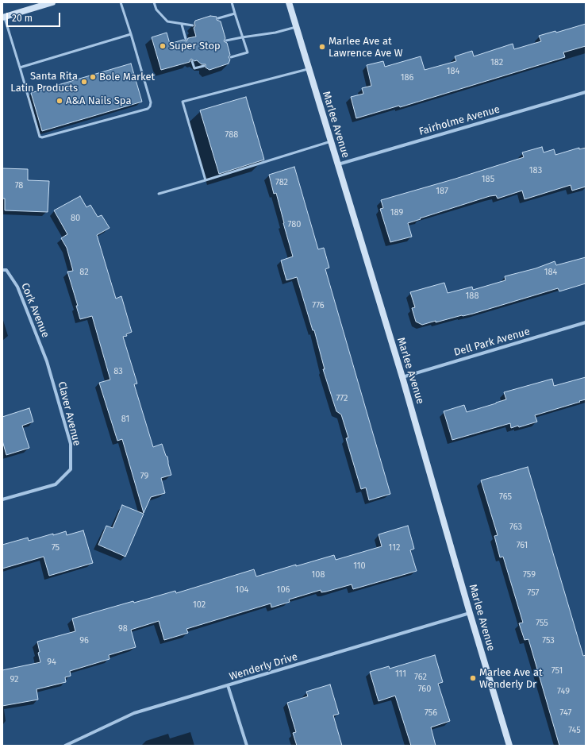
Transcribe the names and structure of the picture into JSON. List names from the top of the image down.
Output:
{
  "streets": {
    "street": [
      "Fairholme Avenue",
      "Marlee Avenue",
      "Cork Avenue",
      "Dell Park Avenue",
      "Claver Avenue",
      "Wenderly Drive"
    ]
  },
  "crossings": [
    ["Fairholme Avenue", "Marlee Avenue"],
    ["Marlee Avenue", "Dell Park Avenue"],
    ["Marlee Avenue", "Wenderly Drive"],
    ["Cork Avenue", "Claver Avenue"]
  ],
  "places": [
    "Super Stop",
    "Marlee Ave at Lawrence Ave W",
    "Bole Market",
    "Santa Rita Latin Products",
    "A&A Nails Spa",
    "Marlee Ave at Wenderly Dr"
  ],
  "house_numbers": [
    "182",
    "184",
    "186",
    "788",
    "183",
    "185",
    "782",
    "78",
    "187",
    "189",
    "80",
    "780",
    "82",
    "184",
    "188",
    "776",
    "83",
    "772",
    "81",
    "79",
    "765",
    "763",
    "761",
    "75",
    "112",
    "110",
    "108",
    "759",
    "104",
    "106",
    "757",
    "102",
    "755",
    "98",
    "96",
    "753",
    "94",
    "751",
    "111",
    "762",
    "92",
    "760",
    "749",
    "756",
    "747",
    "745"
  ],
  "scale_bar": "20 m"
}
